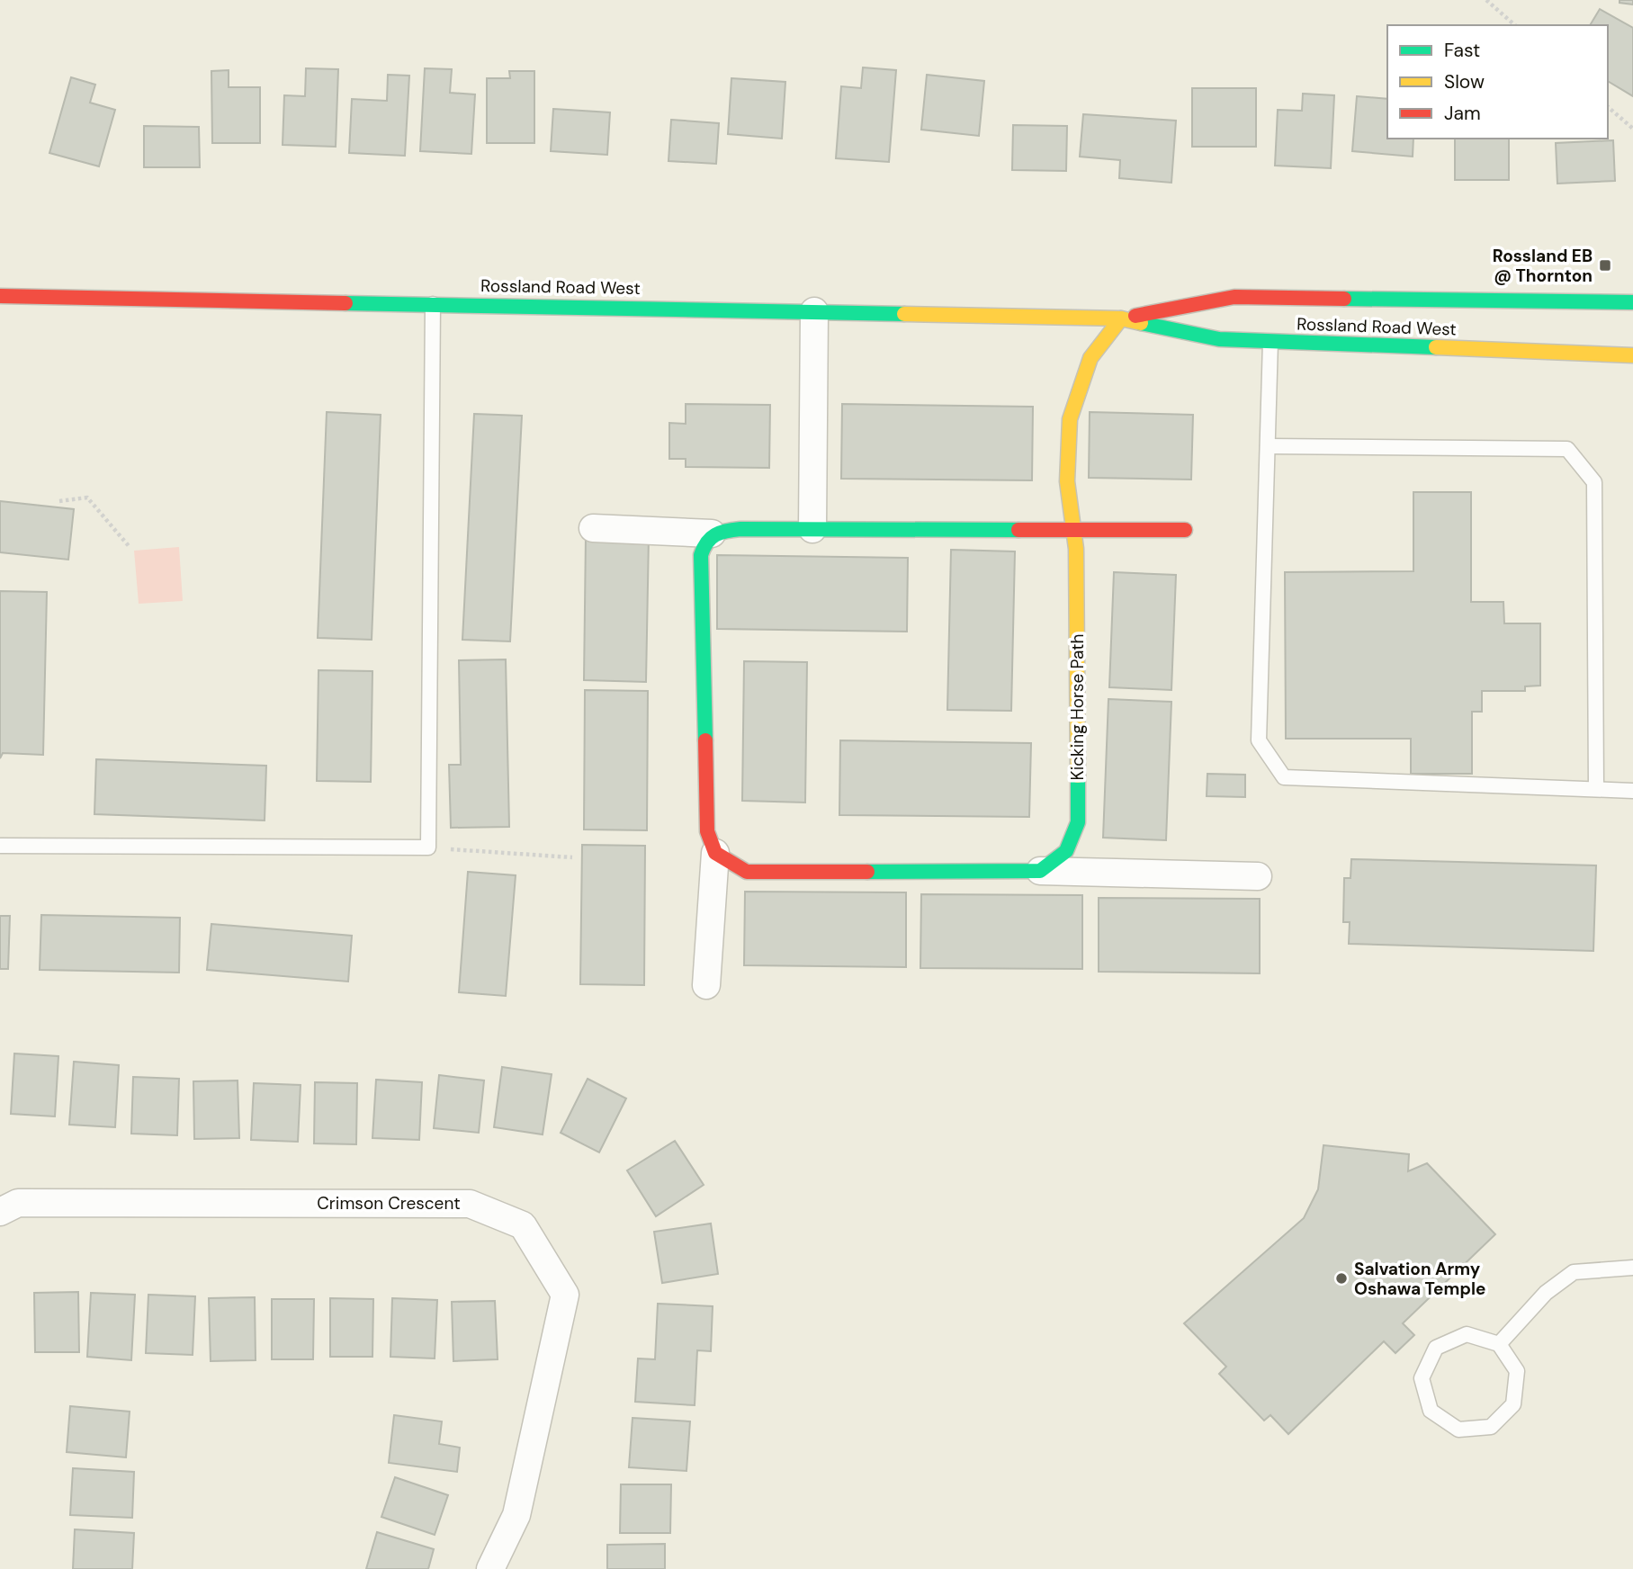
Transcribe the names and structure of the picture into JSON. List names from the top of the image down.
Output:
{
  "streets": {
    "main road": ["Rossland Road West", "Kicking Horse Path"],
    "street": ["Crimson Crescent"]
  },
  "crossings": [
    ["Rossland Road West", "Kicking Horse Path"]
  ],
  "places": {
    "transit": ["Rossland EB @ Thornton"],
    "other": ["Salvation Army Oshawa Temple"]
  },
  "legend": ["Fast", "Slow", "Jam"]
}
